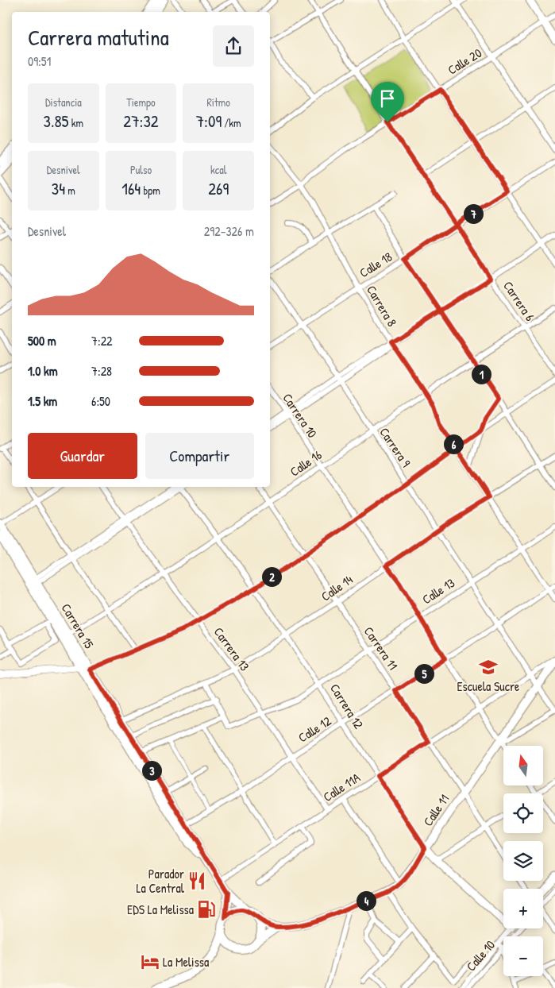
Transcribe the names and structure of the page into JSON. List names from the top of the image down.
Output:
{
  "streets": {
    "main road": ["Carrera 15", "Carrera 12", "Calle 11"],
    "street": [
      "Calle 20",
      "Calle 18",
      "Carrera 6",
      "Carrera 8",
      "Carrera 10",
      "Carrera 9",
      "Calle 16",
      "Calle 14",
      "Calle 13",
      "Carrera 11",
      "Carrera 13",
      "Calle 12",
      "Calle 11A",
      "Calle 10"
    ]
  },
  "crossings": [
    ["Calle 20", "Carrera 6"],
    ["Calle 20", "Carrera 8"],
    ["Calle 18", "Carrera 6"],
    ["Calle 18", "Carrera 8"],
    ["Calle 18", "Carrera 9"],
    ["Carrera 6", "Calle 16"],
    ["Carrera 8", "Calle 16"],
    ["Carrera 8", "Calle 14"],
    ["Carrera 8", "Calle 13"],
    ["Carrera 8", "Calle 12"],
    ["Carrera 10", "Calle 16"],
    ["Carrera 10", "Calle 14"],
    ["Carrera 10", "Calle 13"],
    ["Carrera 10", "Calle 12"],
    ["Carrera 10", "Calle 11A"],
    ["Carrera 10", "Calle 11"],
    ["Carrera 9", "Calle 16"],
    ["Carrera 9", "Calle 14"],
    ["Carrera 9", "Calle 13"],
    ["Carrera 9", "Calle 12"],
    ["Carrera 9", "Calle 11A"],
    ["Carrera 9", "Calle 11"],
    ["Calle 16", "Carrera 15"],
    ["Calle 16", "Carrera 11"],
    ["Calle 16", "Carrera 13"],
    ["Calle 16", "Carrera 12"],
    ["Calle 14", "Carrera 15"],
    ["Calle 14", "Carrera 11"],
    ["Calle 14", "Carrera 13"],
    ["Calle 14", "Carrera 12"],
    ["Calle 13", "Carrera 11"],
    ["Calle 13", "Carrera 13"],
    ["Calle 13", "Carrera 12"],
    ["Carrera 15", "Calle 12"],
    ["Carrera 15", "Calle 11A"],
    ["Carrera 15", "Calle 11"],
    ["Carrera 11", "Calle 12"],
    ["Carrera 11", "Calle 11A"],
    ["Carrera 11", "Calle 11"],
    ["Carrera 13", "Calle 12"],
    ["Carrera 13", "Calle 11A"],
    ["Carrera 12", "Calle 12"],
    ["Carrera 12", "Calle 11A"],
    ["Carrera 12", "Calle 11"],
    ["Calle 11A", "Calle 11"]
  ],
  "places": {
    "school or university": ["Escuela Sucre"],
    "restaurant": ["Parador La Central"],
    "fuel station": ["EDS La Melissa"],
    "hotel": ["La Melissa"]
  },
  "north": "top",
  "page": {
    "heading": ["Carrera matutina", "09:51"],
    "stats": [
      ["Distancia", "3.85 km"],
      ["Tiempo", "27:32"],
      ["Ritmo", "7:09 /km"],
      ["Desnivel", "34 m"],
      ["Pulso", "164 bpm"],
      ["kcal", "269"]
    ],
    "pins": [
      "7",
      "1",
      "6",
      "2",
      "5",
      "3",
      "4"
    ],
    "chart": ["Desnivel", "292–326 m"],
    "list": [
      {
        "name": "500 m",
        "note": "7:22"
      },
      {
        "name": "1.0 km",
        "note": "7:28"
      },
      {
        "name": "1.5 km",
        "note": "6:50"
      }
    ],
    "buttons": ["Guardar", "Compartir"],
    "map_buttons": ["+", "−"]
  }
}
